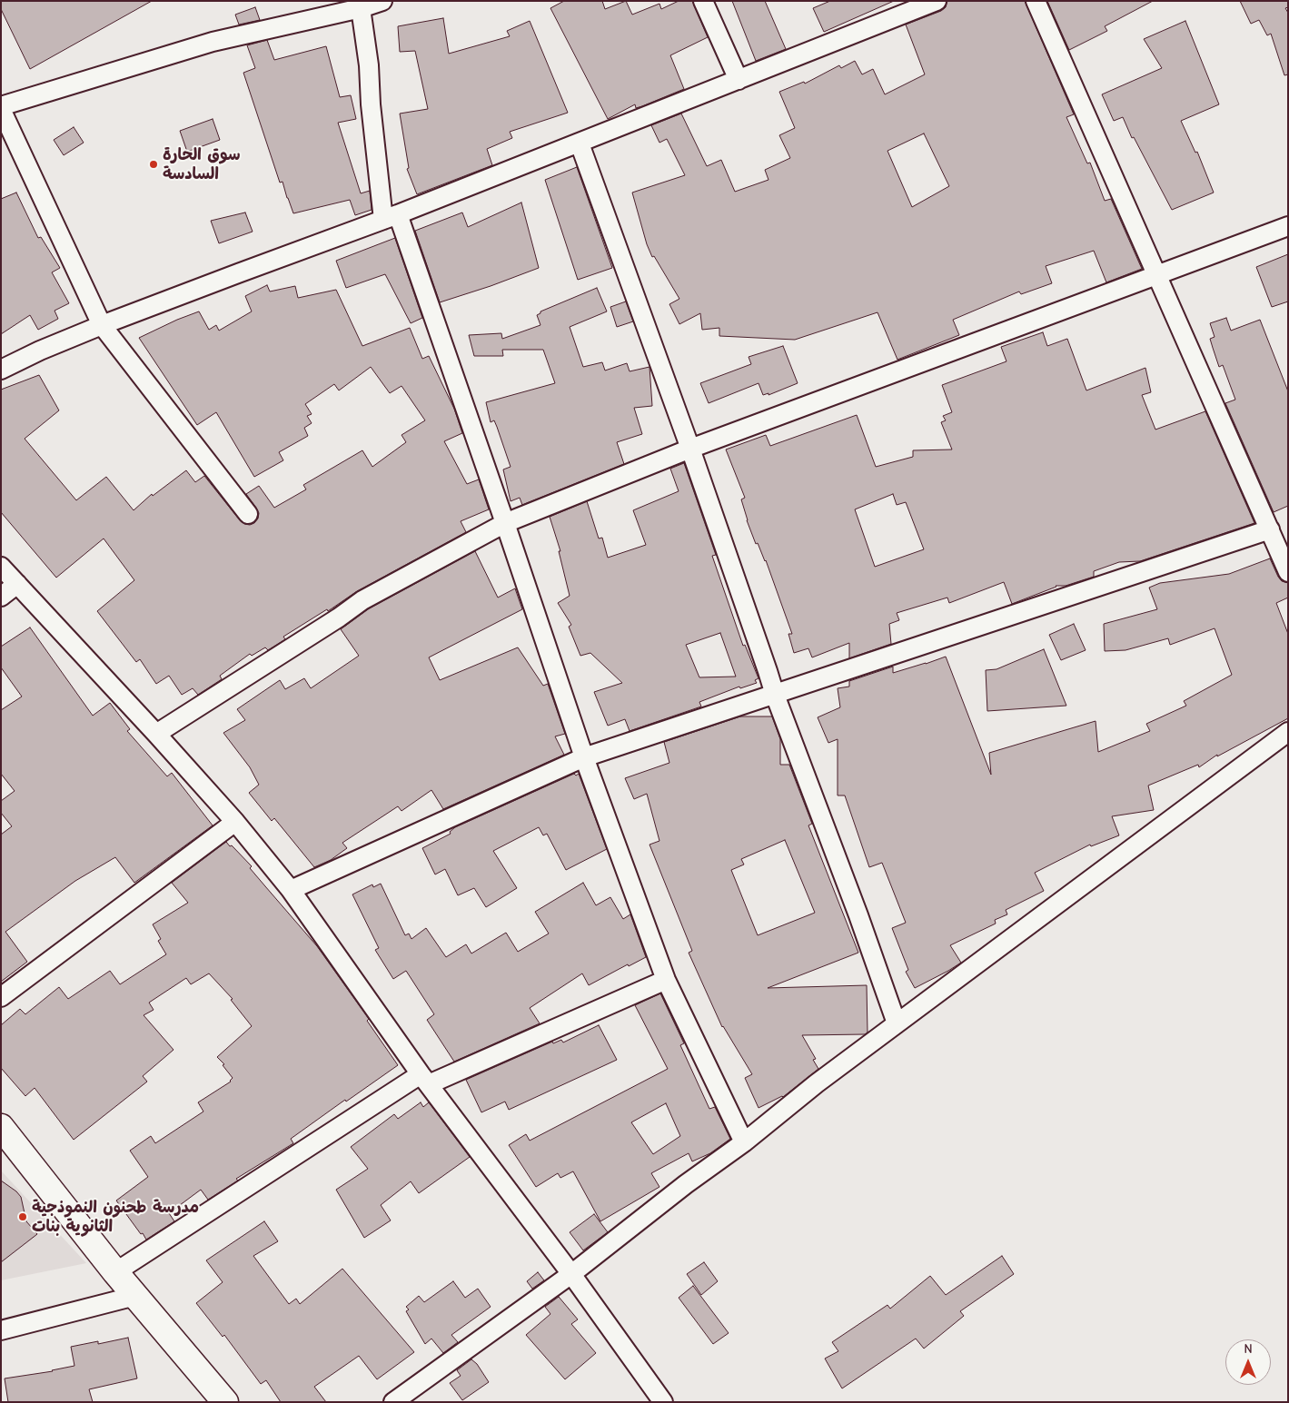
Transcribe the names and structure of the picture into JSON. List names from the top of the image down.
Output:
{
  "places": ["سوق الحارة السادسة", "مدرسة طحنون النموذجية الثانوية بنات"],
  "north": "top"
}
